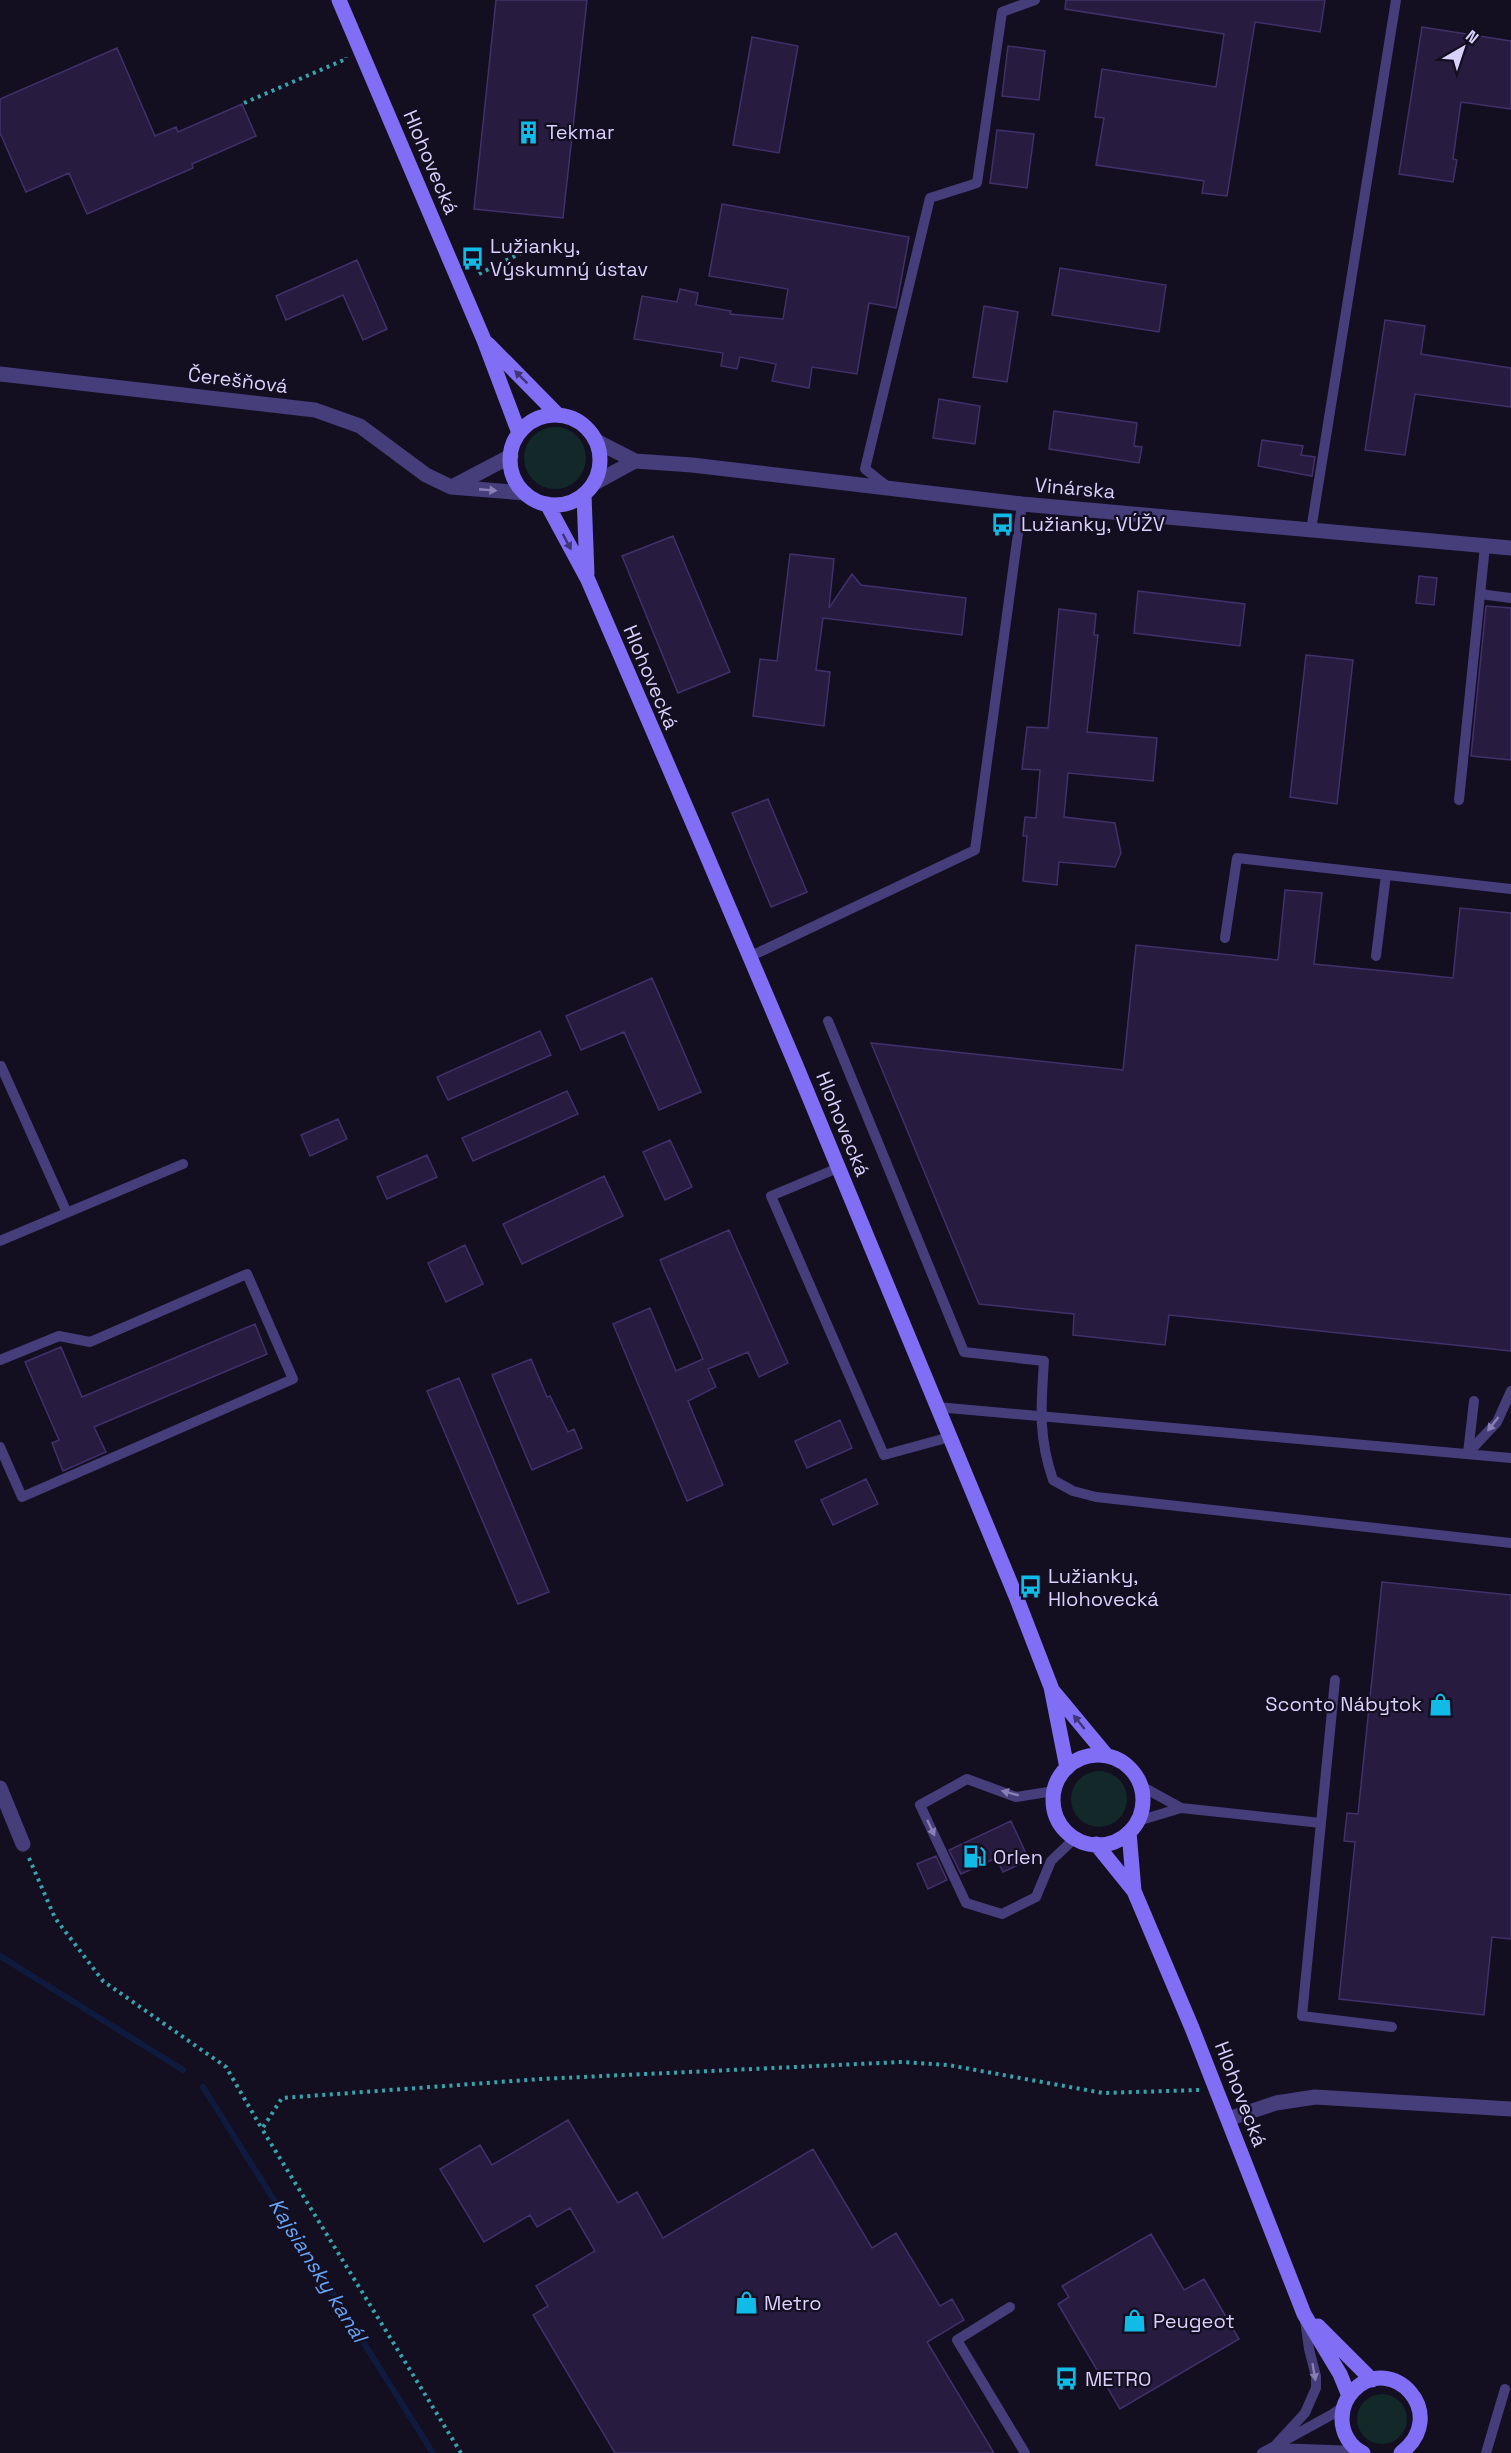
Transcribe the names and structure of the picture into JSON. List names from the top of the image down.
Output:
{
  "streets": {
    "main road": ["Hlohovecká"],
    "street": ["Čerešňová", "Vinárska"]
  },
  "crossings": [
    ["Hlohovecká", "Čerešňová"],
    ["Hlohovecká", "Vinárska"],
    ["Čerešňová", "Vinárska"]
  ],
  "water": ["Kajsiansky kanál"],
  "places": {
    "building": ["Tekmar"],
    "bus stop": [
      "Lužianky, Výskumný ústav",
      "Lužianky, VÚŽV",
      "Lužianky, Hlohovecká",
      "METRO"
    ],
    "shop": ["Sconto Nábytok", "Metro", "Peugeot"],
    "fuel station": ["Orlen"]
  },
  "north": "top right"
}
